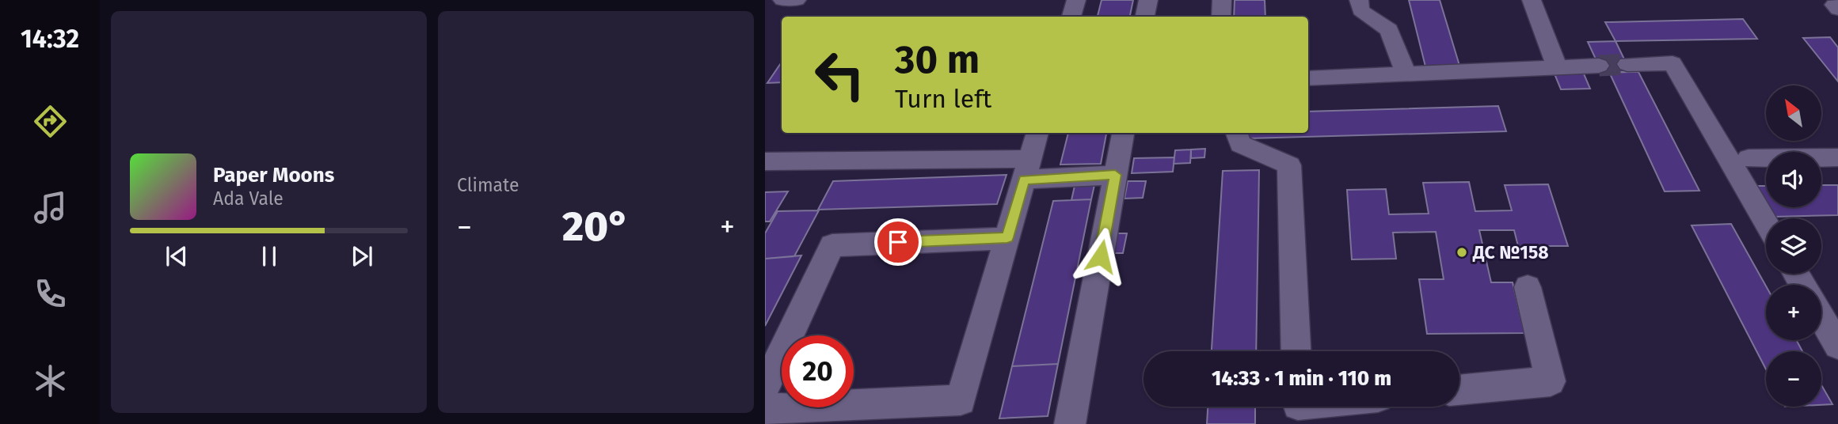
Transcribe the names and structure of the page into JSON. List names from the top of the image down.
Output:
{
  "places": ["ДС №158"],
  "north": "top left",
  "page": {
    "tabs": "14:32",
    "tile": "Climate",
    "turn": ["30 m", "Turn left"],
    "map_buttons": ["+", "−"],
    "song": ["Paper Moons", "Ada Vale"],
    "heat": ["−", "20°", "+"],
    "limit": "20",
    "trip": "14:33 · 1 min · 110 m"
  }
}
